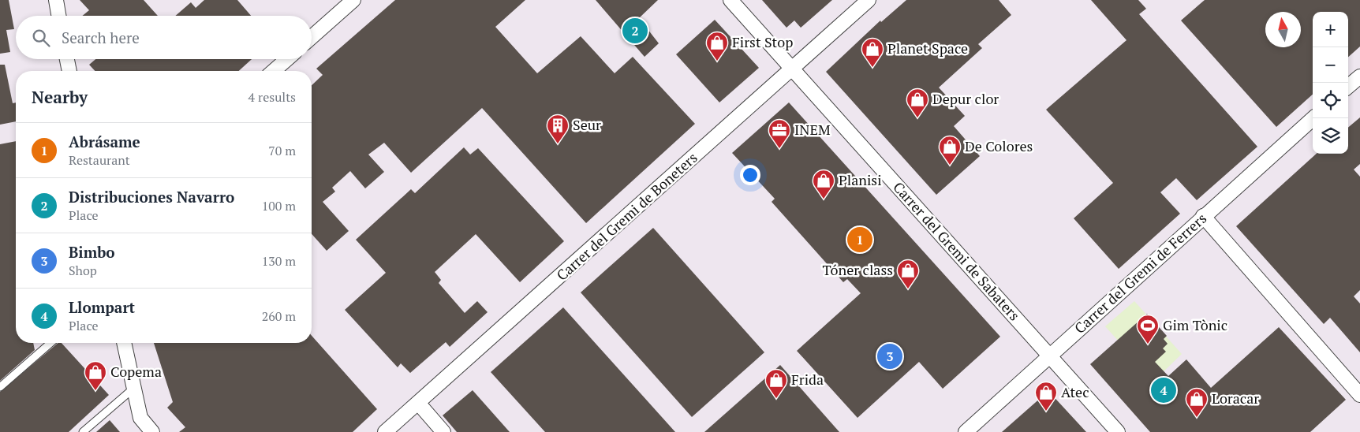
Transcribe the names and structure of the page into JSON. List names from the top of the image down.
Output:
{
  "streets": {
    "street": ["Carrer del Gremi de Boneters", "Carrer del Gremi de Sabaters", "Carrer del Gremi de Ferrers"]
  },
  "crossings": [
    ["Carrer del Gremi de Boneters", "Carrer del Gremi de Sabaters"],
    ["Carrer del Gremi de Sabaters", "Carrer del Gremi de Ferrers"]
  ],
  "places": {
    "shop": [
      "First Stop",
      "Planet Space",
      "Depur clor",
      "De Colores",
      "Planisi",
      "Tóner class",
      "Copema",
      "Frida",
      "Atec",
      "Loracar"
    ],
    "building": ["Seur"],
    "office": ["INEM"],
    "sports": ["Gim Tònic"]
  },
  "north": "top",
  "page": {
    "map_buttons": ["+", "−"],
    "search": "Search here",
    "pins": [
      "2",
      "1",
      "3",
      "4"
    ],
    "heading": ["Nearby", "4 results"],
    "list": [
      {
        "mark": "1",
        "name": "Abrásame",
        "note": "Restaurant",
        "value": "70 m"
      },
      {
        "mark": "2",
        "name": "Distribuciones Navarro",
        "note": "Place",
        "value": "100 m"
      },
      {
        "mark": "3",
        "name": "Bimbo",
        "note": "Shop",
        "value": "130 m"
      },
      {
        "mark": "4",
        "name": "Llompart",
        "note": "Place",
        "value": "260 m"
      }
    ]
  }
}
